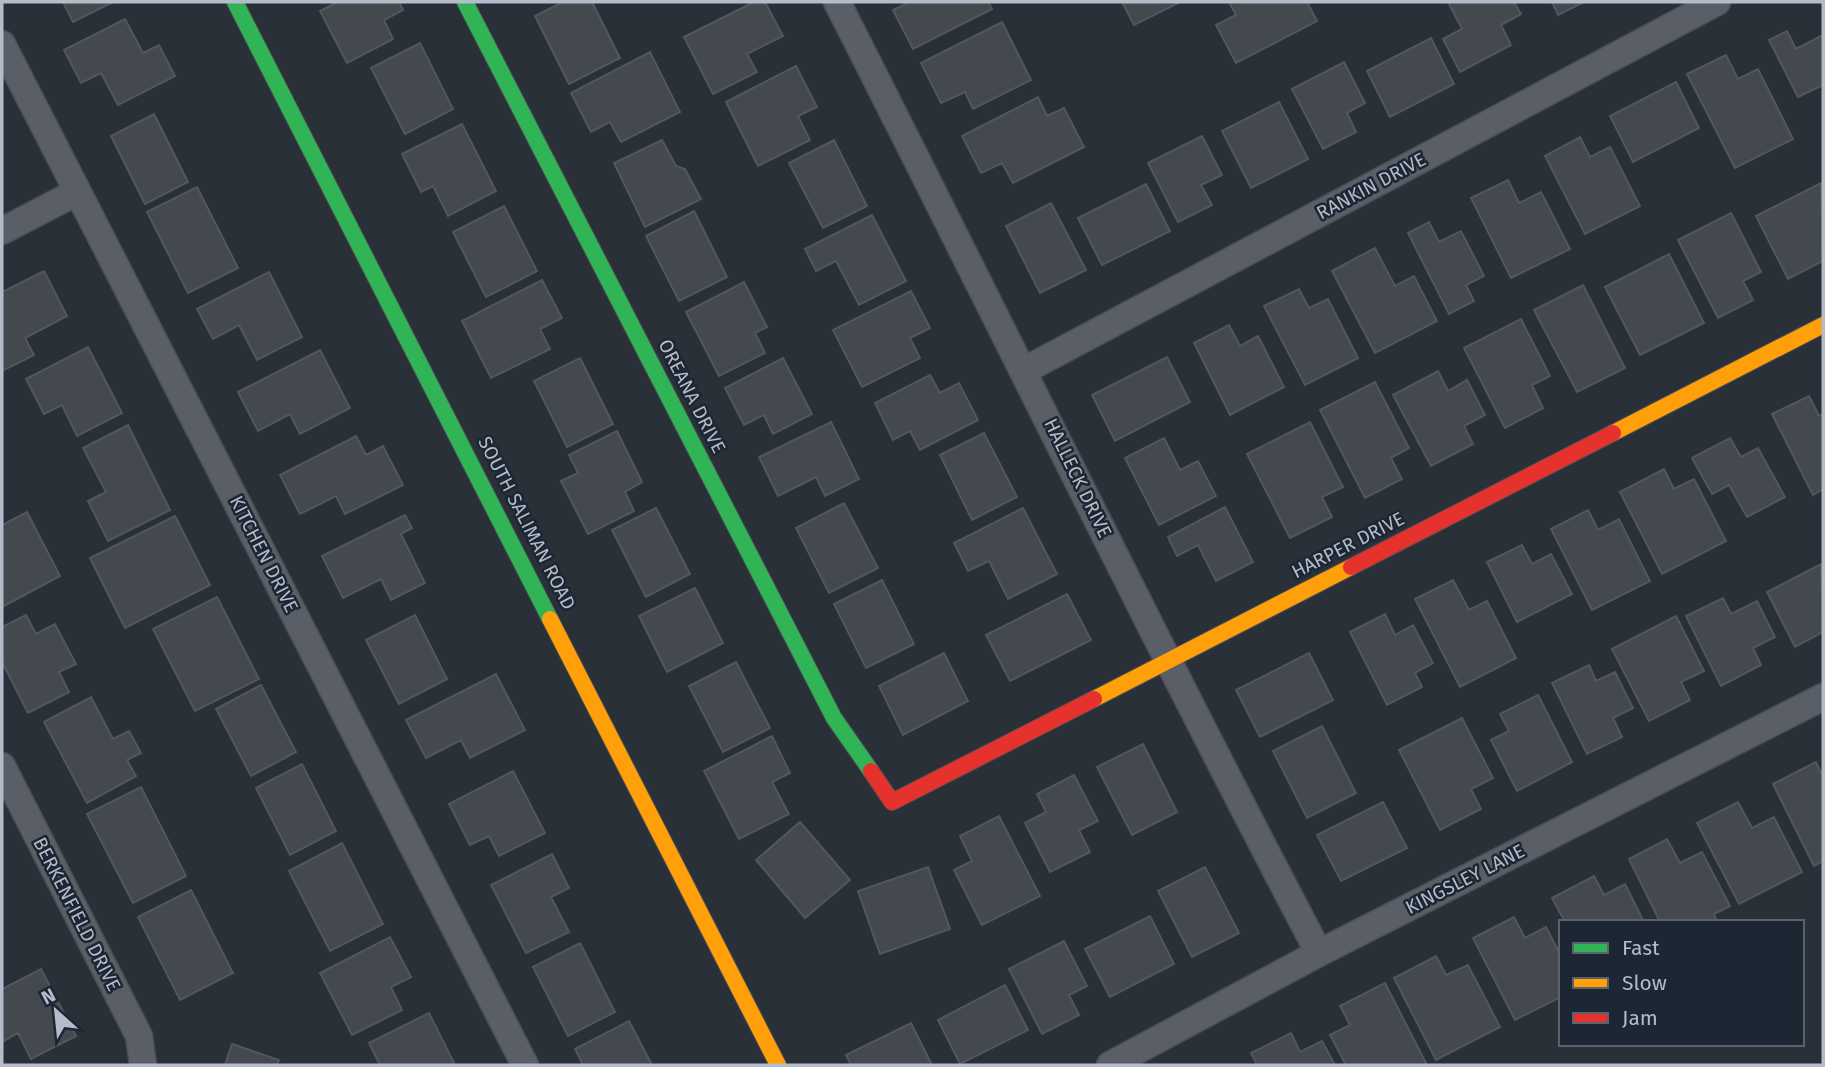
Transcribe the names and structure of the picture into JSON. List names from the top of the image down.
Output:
{
  "streets": {
    "street": [
      "RANKIN DRIVE",
      "OREANA DRIVE",
      "HALLECK DRIVE",
      "SOUTH SALIMAN ROAD",
      "HARPER DRIVE",
      "KITCHEN DRIVE",
      "KINGSLEY LANE",
      "BERKENFIELD DRIVE"
    ]
  },
  "crossings": [
    ["RANKIN DRIVE", "HALLECK DRIVE"],
    ["OREANA DRIVE", "HARPER DRIVE"],
    ["HALLECK DRIVE", "HARPER DRIVE"],
    ["HALLECK DRIVE", "KINGSLEY LANE"]
  ],
  "legend": ["Fast", "Slow", "Jam"],
  "north": "top left"
}
